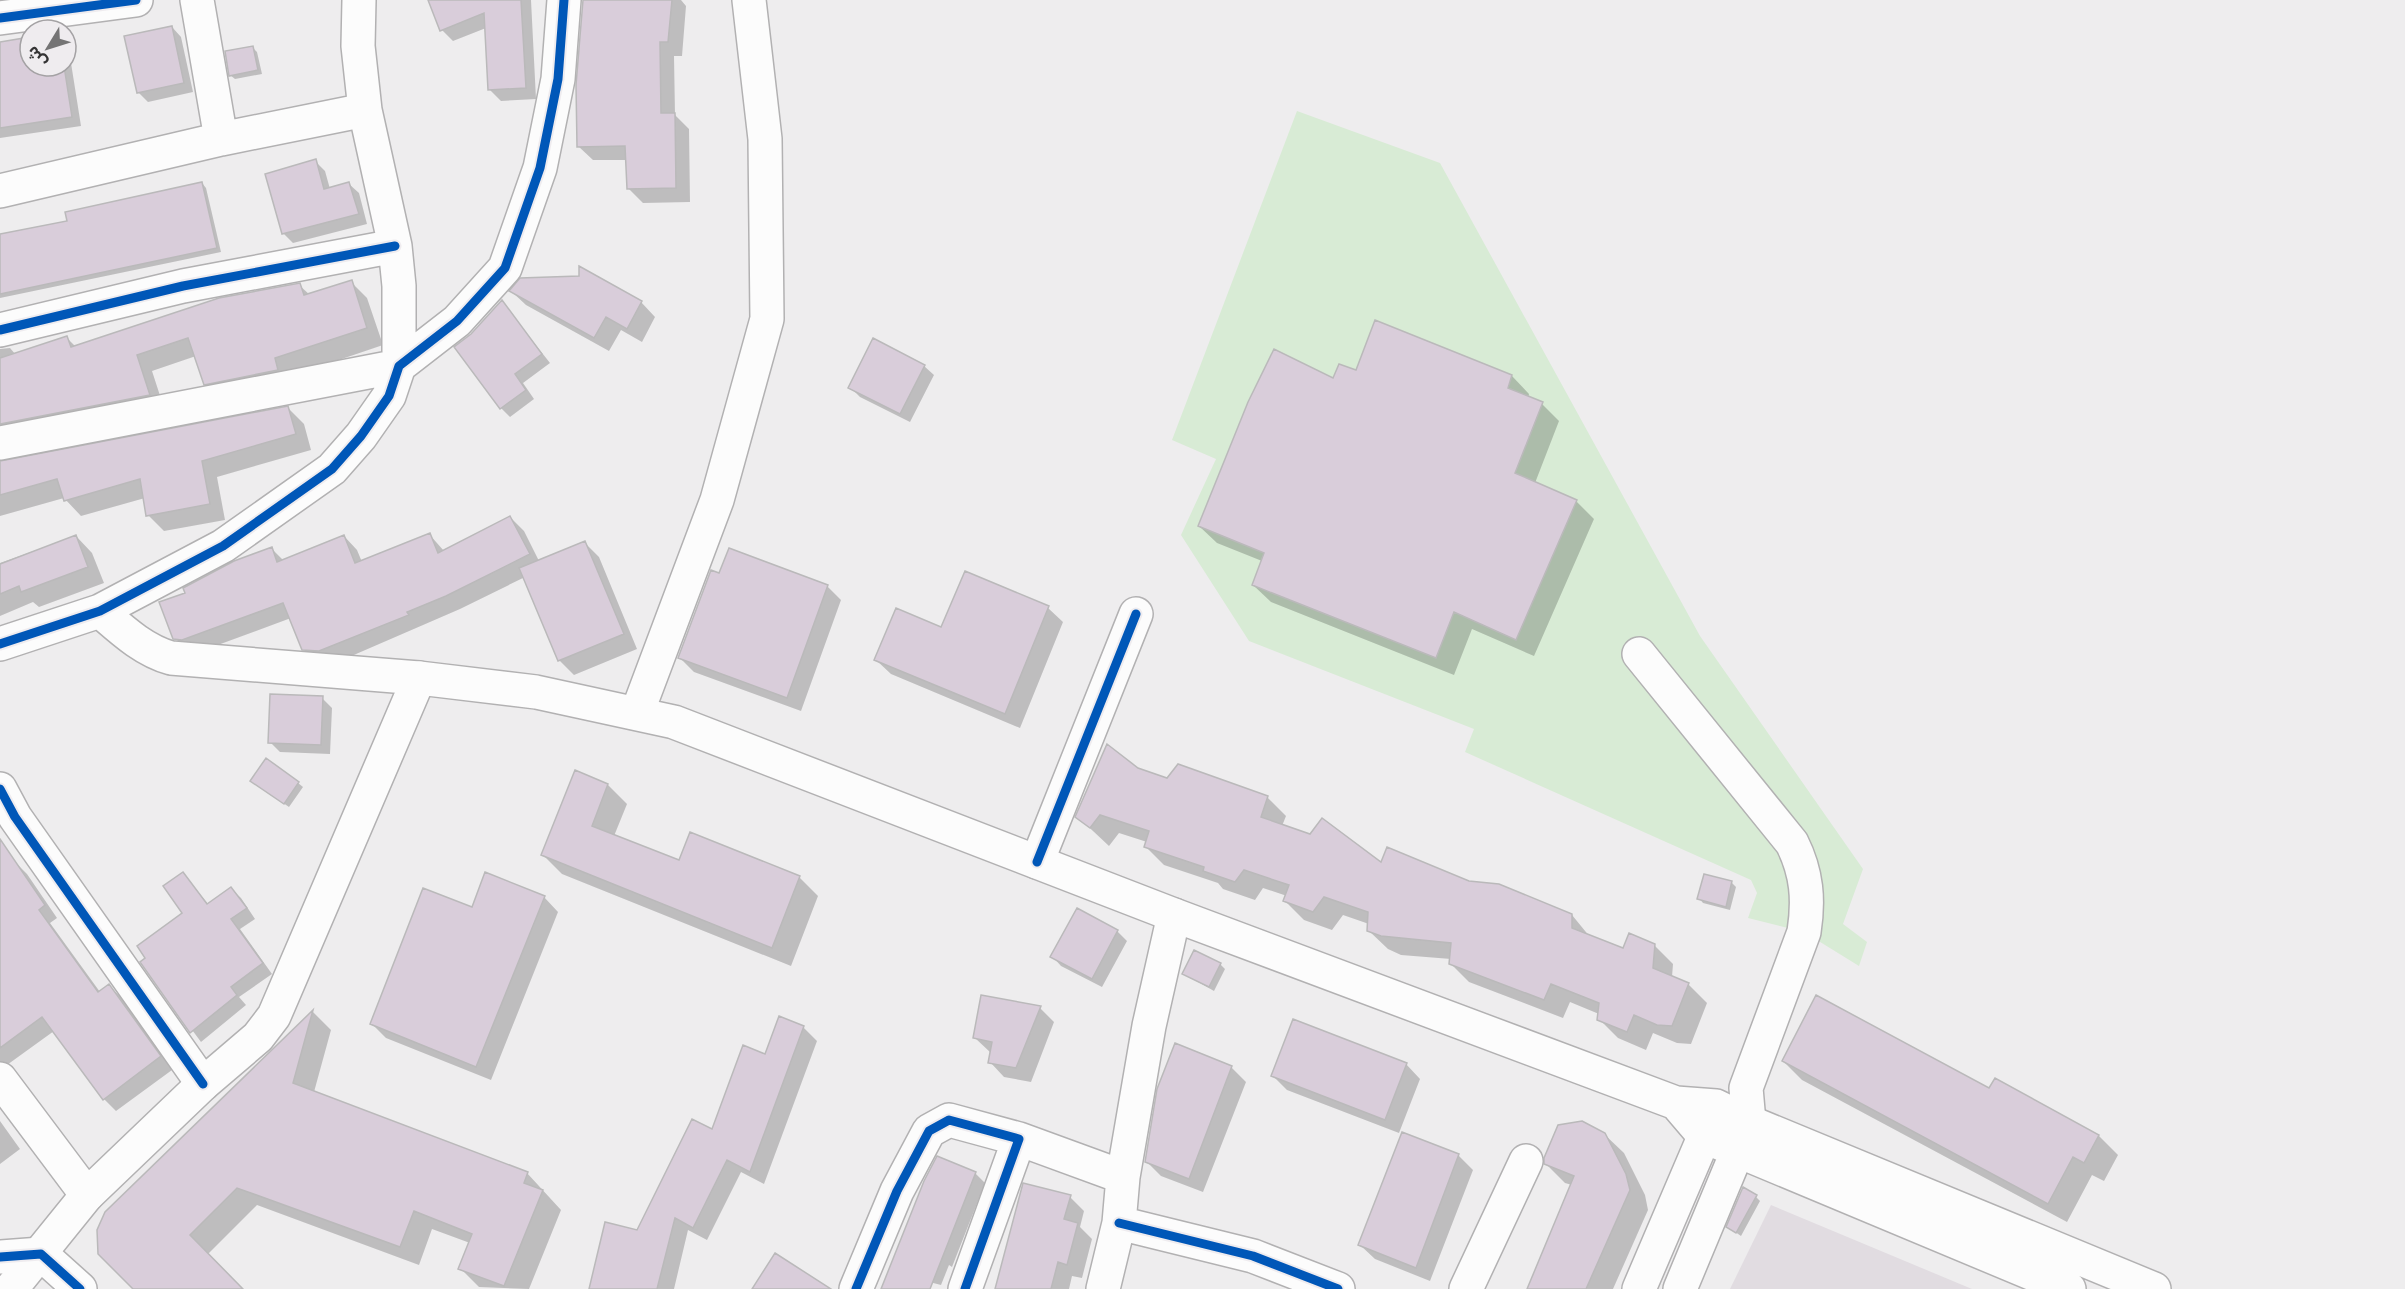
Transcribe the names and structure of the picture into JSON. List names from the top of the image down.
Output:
{
  "north": "bottom left"
}
